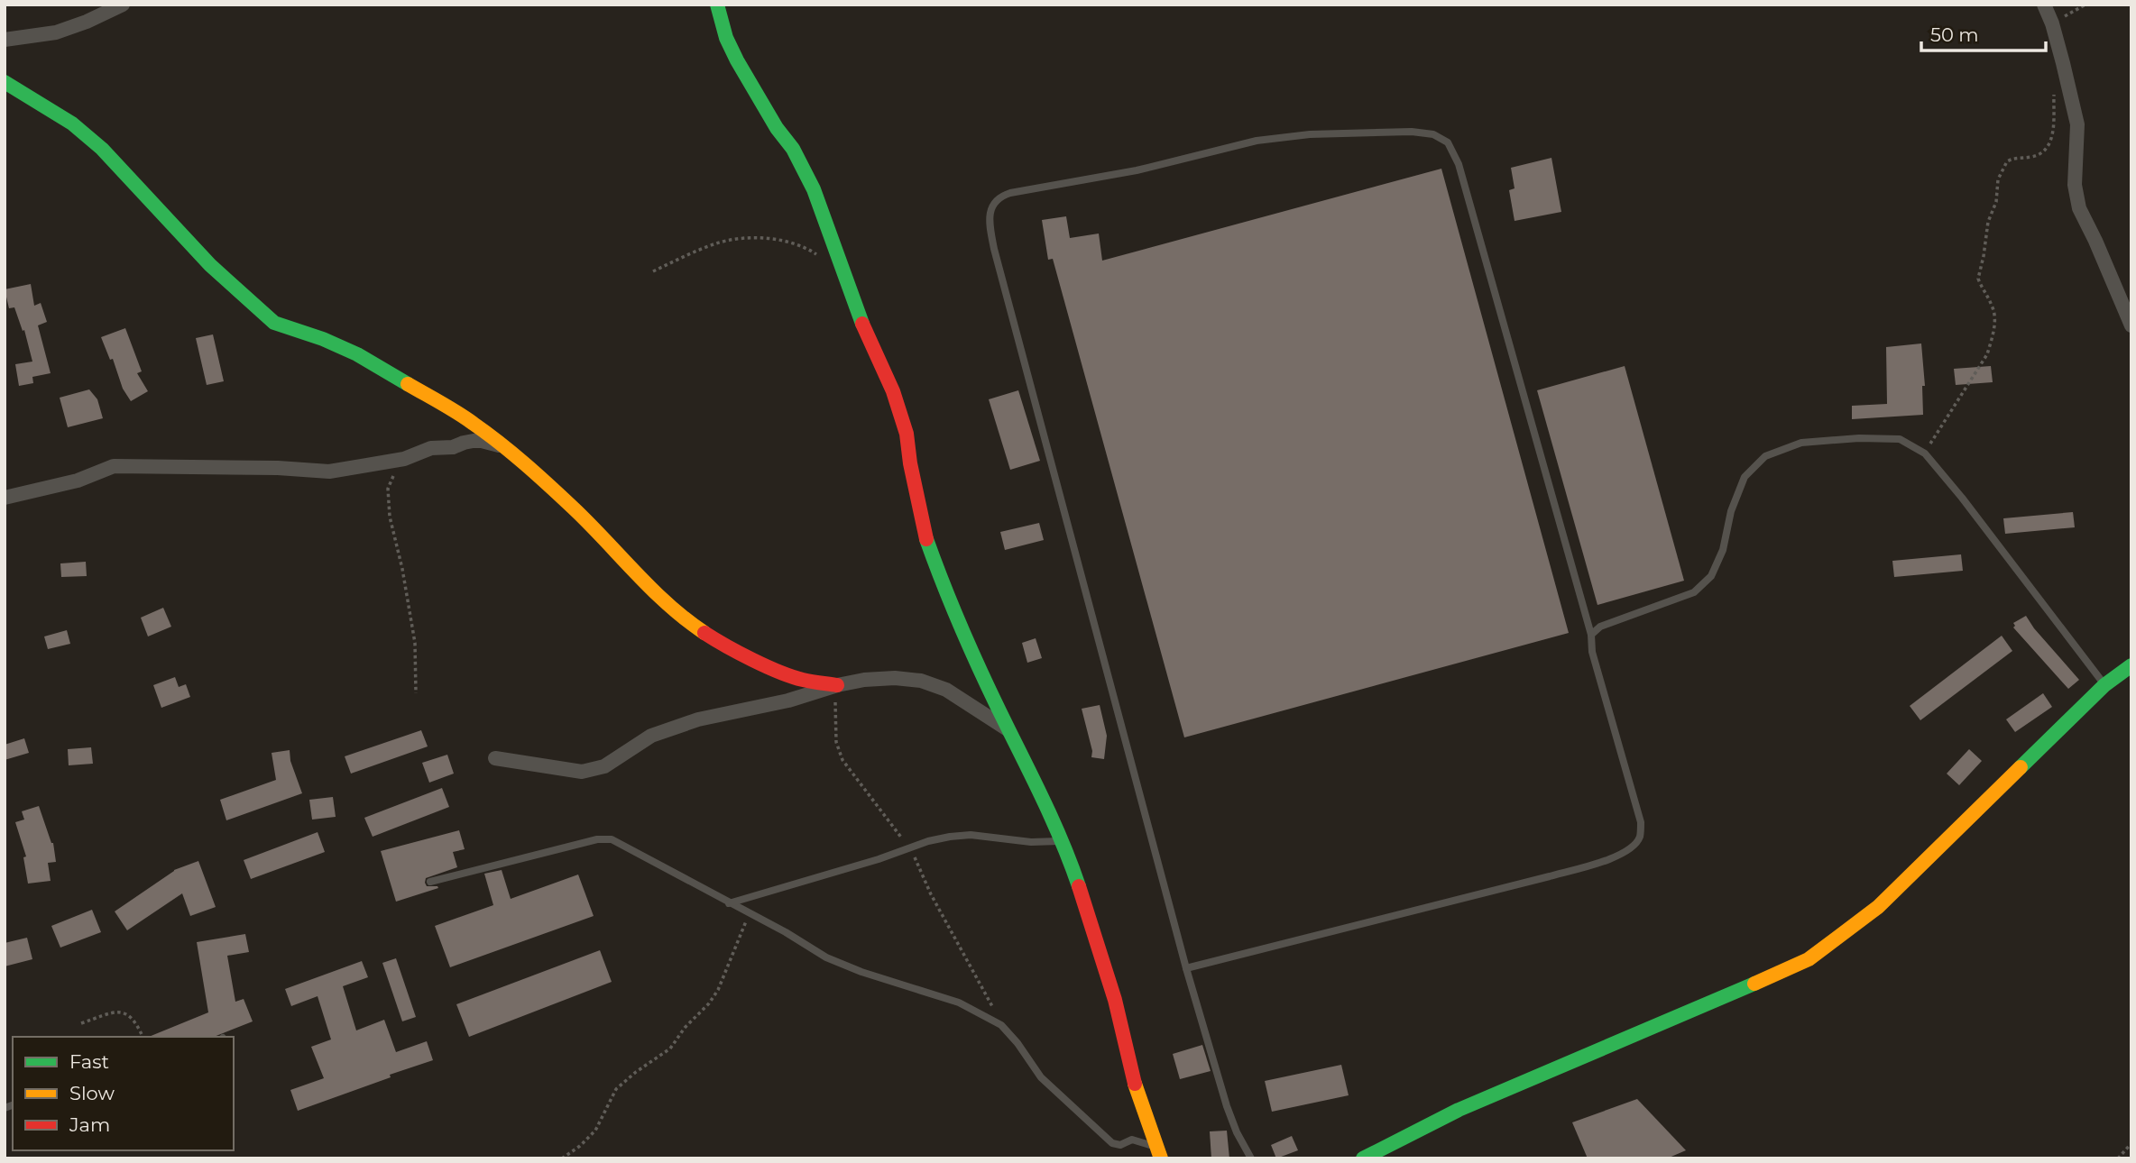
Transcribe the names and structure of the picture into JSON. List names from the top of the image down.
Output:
{
  "legend": ["Fast", "Slow", "Jam"],
  "scale_bar": "50 m"
}
